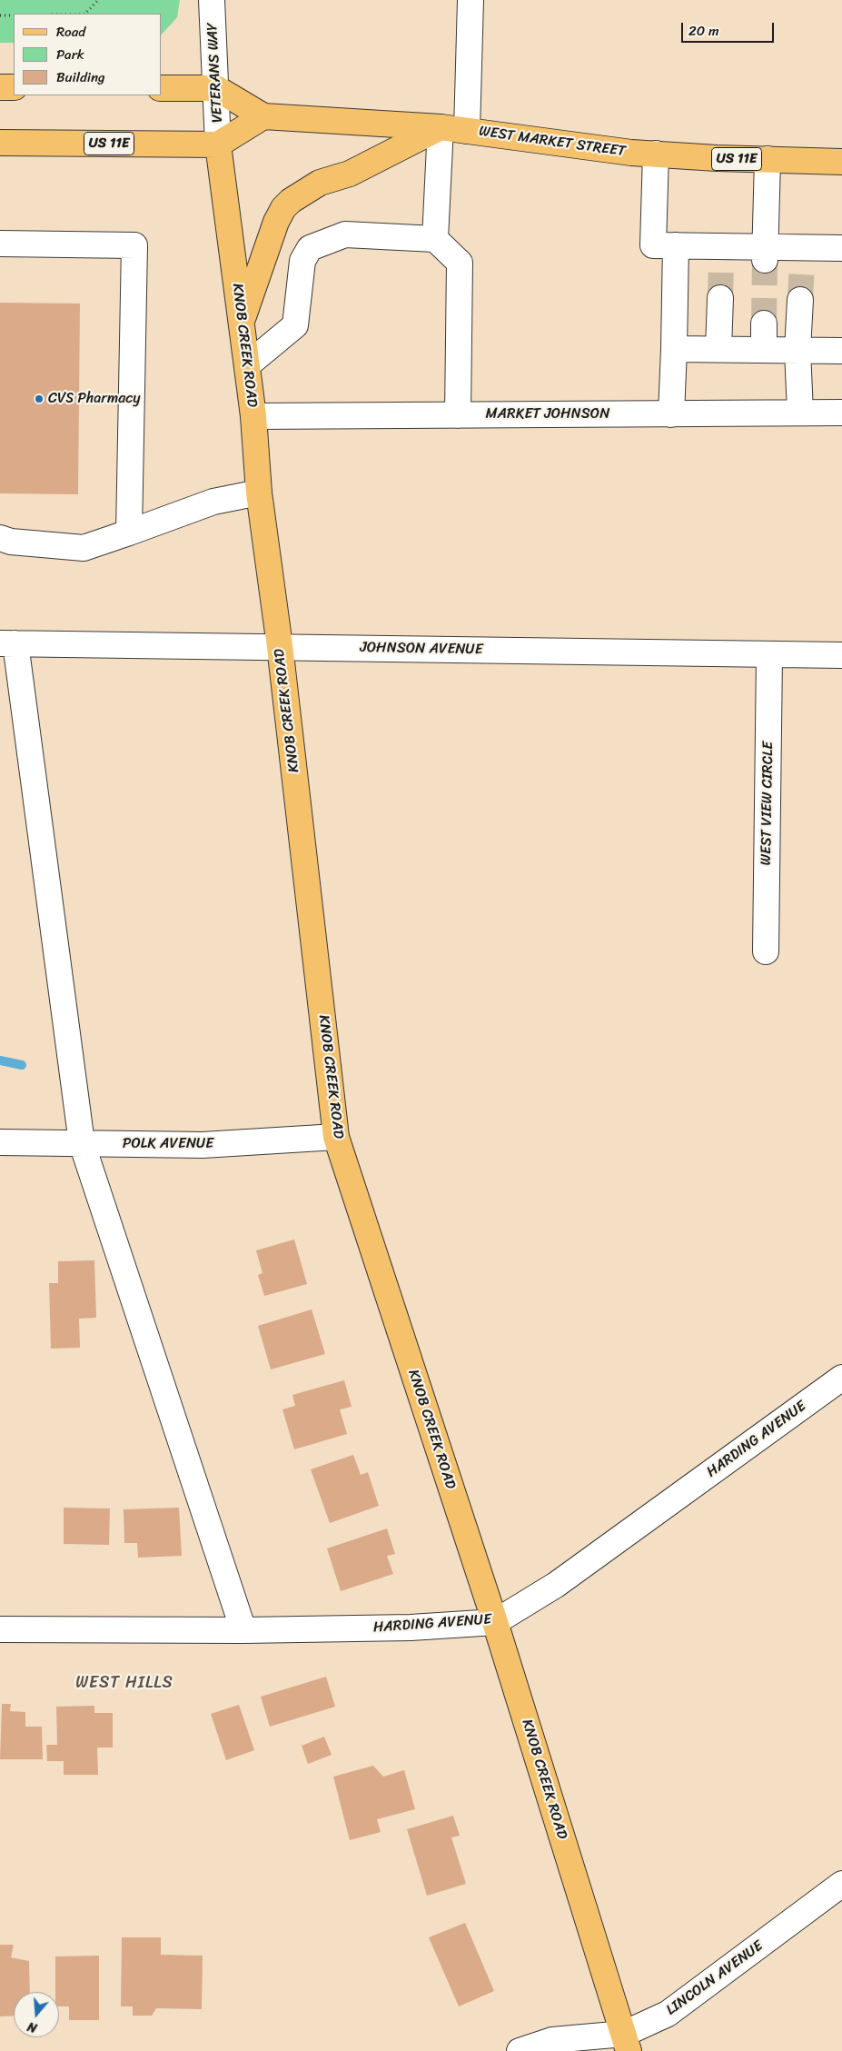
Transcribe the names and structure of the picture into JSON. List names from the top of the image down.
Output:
{
  "streets": {
    "main road": ["WEST MARKET STREET", "US 11E", "KNOB CREEK ROAD"],
    "street": [
      "VETERANS WAY",
      "MARKET JOHNSON",
      "JOHNSON AVENUE",
      "WEST VIEW CIRCLE",
      "POLK AVENUE",
      "HARDING AVENUE",
      "LINCOLN AVENUE"
    ]
  },
  "crossings": [
    ["VETERANS WAY", "WEST MARKET STREET"],
    ["VETERANS WAY", "US 11E"],
    ["VETERANS WAY", "KNOB CREEK ROAD"],
    ["US 11E", "KNOB CREEK ROAD"],
    ["KNOB CREEK ROAD", "MARKET JOHNSON"],
    ["KNOB CREEK ROAD", "JOHNSON AVENUE"],
    ["KNOB CREEK ROAD", "POLK AVENUE"],
    ["KNOB CREEK ROAD", "HARDING AVENUE"],
    ["KNOB CREEK ROAD", "LINCOLN AVENUE"],
    ["JOHNSON AVENUE", "WEST VIEW CIRCLE"]
  ],
  "districts": ["WEST HILLS"],
  "places": ["CVS Pharmacy"],
  "legend": ["Road", "Park", "Building"],
  "scale_bar": "20 m",
  "north": "bottom"
}
